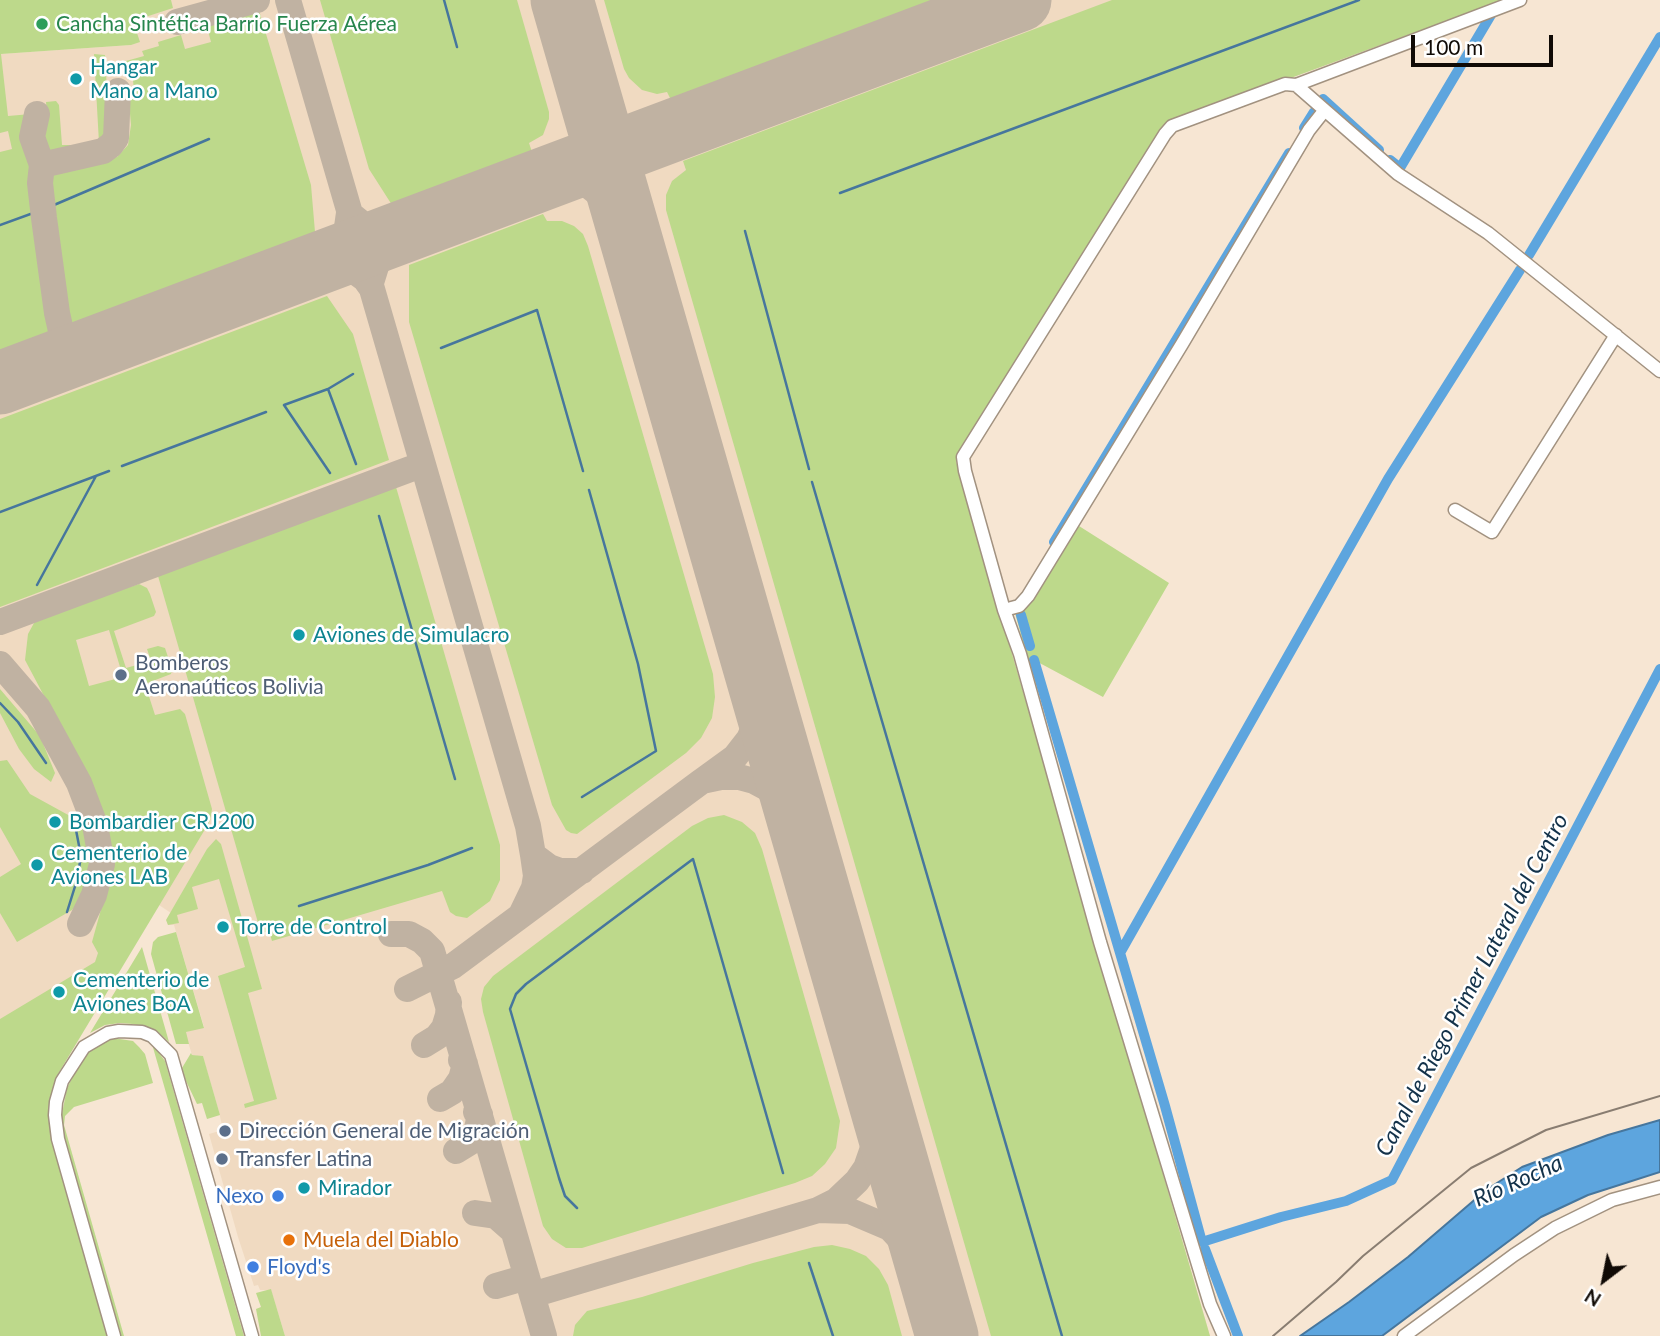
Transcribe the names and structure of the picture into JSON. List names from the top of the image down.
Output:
{
  "water": ["Canal de Riego Primer Lateral del Centro", "Río Rocha"],
  "places": [
    "Cancha Sintética Barrio Fuerza Aérea",
    "Hangar Mano a Mano",
    "Aviones de Simulacro",
    "Bomberos Aeronaúticos Bolivia",
    "Bombardier CRJ200",
    "Cementerio de Aviones LAB",
    "Torre de Control",
    "Cementerio de Aviones BoA",
    "Dirección General de Migración",
    "Transfer Latina",
    "Mirador",
    "Nexo",
    "Muela del Diablo",
    "Floyd's"
  ],
  "scale_bar": "100 m",
  "north": "bottom left"
}
